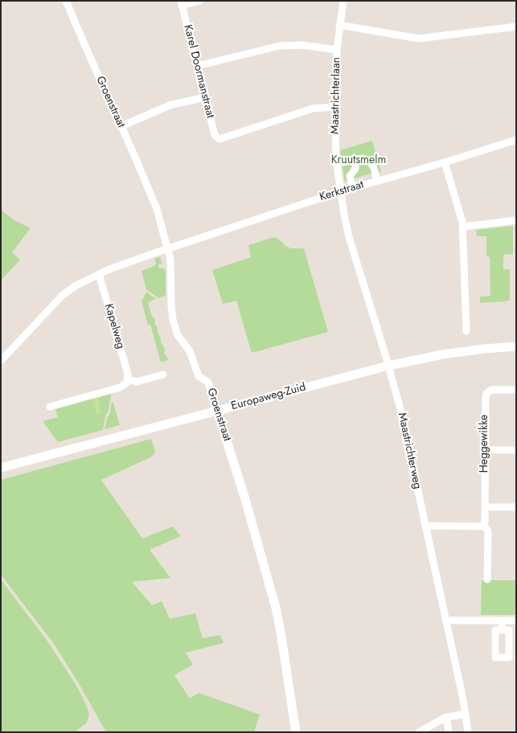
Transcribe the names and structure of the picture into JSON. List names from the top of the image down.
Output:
{
  "streets": {
    "street": [
      "Karel Doormanstraat",
      "Maastrichterlaan",
      "Groenstraat",
      "Kerkstraat",
      "Kapelweg",
      "Europaweg-Zuid",
      "Heggewikke",
      "Maastrichterweg"
    ]
  },
  "crossings": [
    ["Karel Doormanstraat", "Maastrichterlaan"],
    ["Maastrichterlaan", "Kerkstraat"],
    ["Maastrichterlaan", "Maastrichterweg"],
    ["Groenstraat", "Kerkstraat"],
    ["Groenstraat", "Europaweg-Zuid"],
    ["Kerkstraat", "Kapelweg"],
    ["Kerkstraat", "Maastrichterweg"],
    ["Europaweg-Zuid", "Maastrichterweg"]
  ],
  "parks": ["Kruutsmelm"]
}
